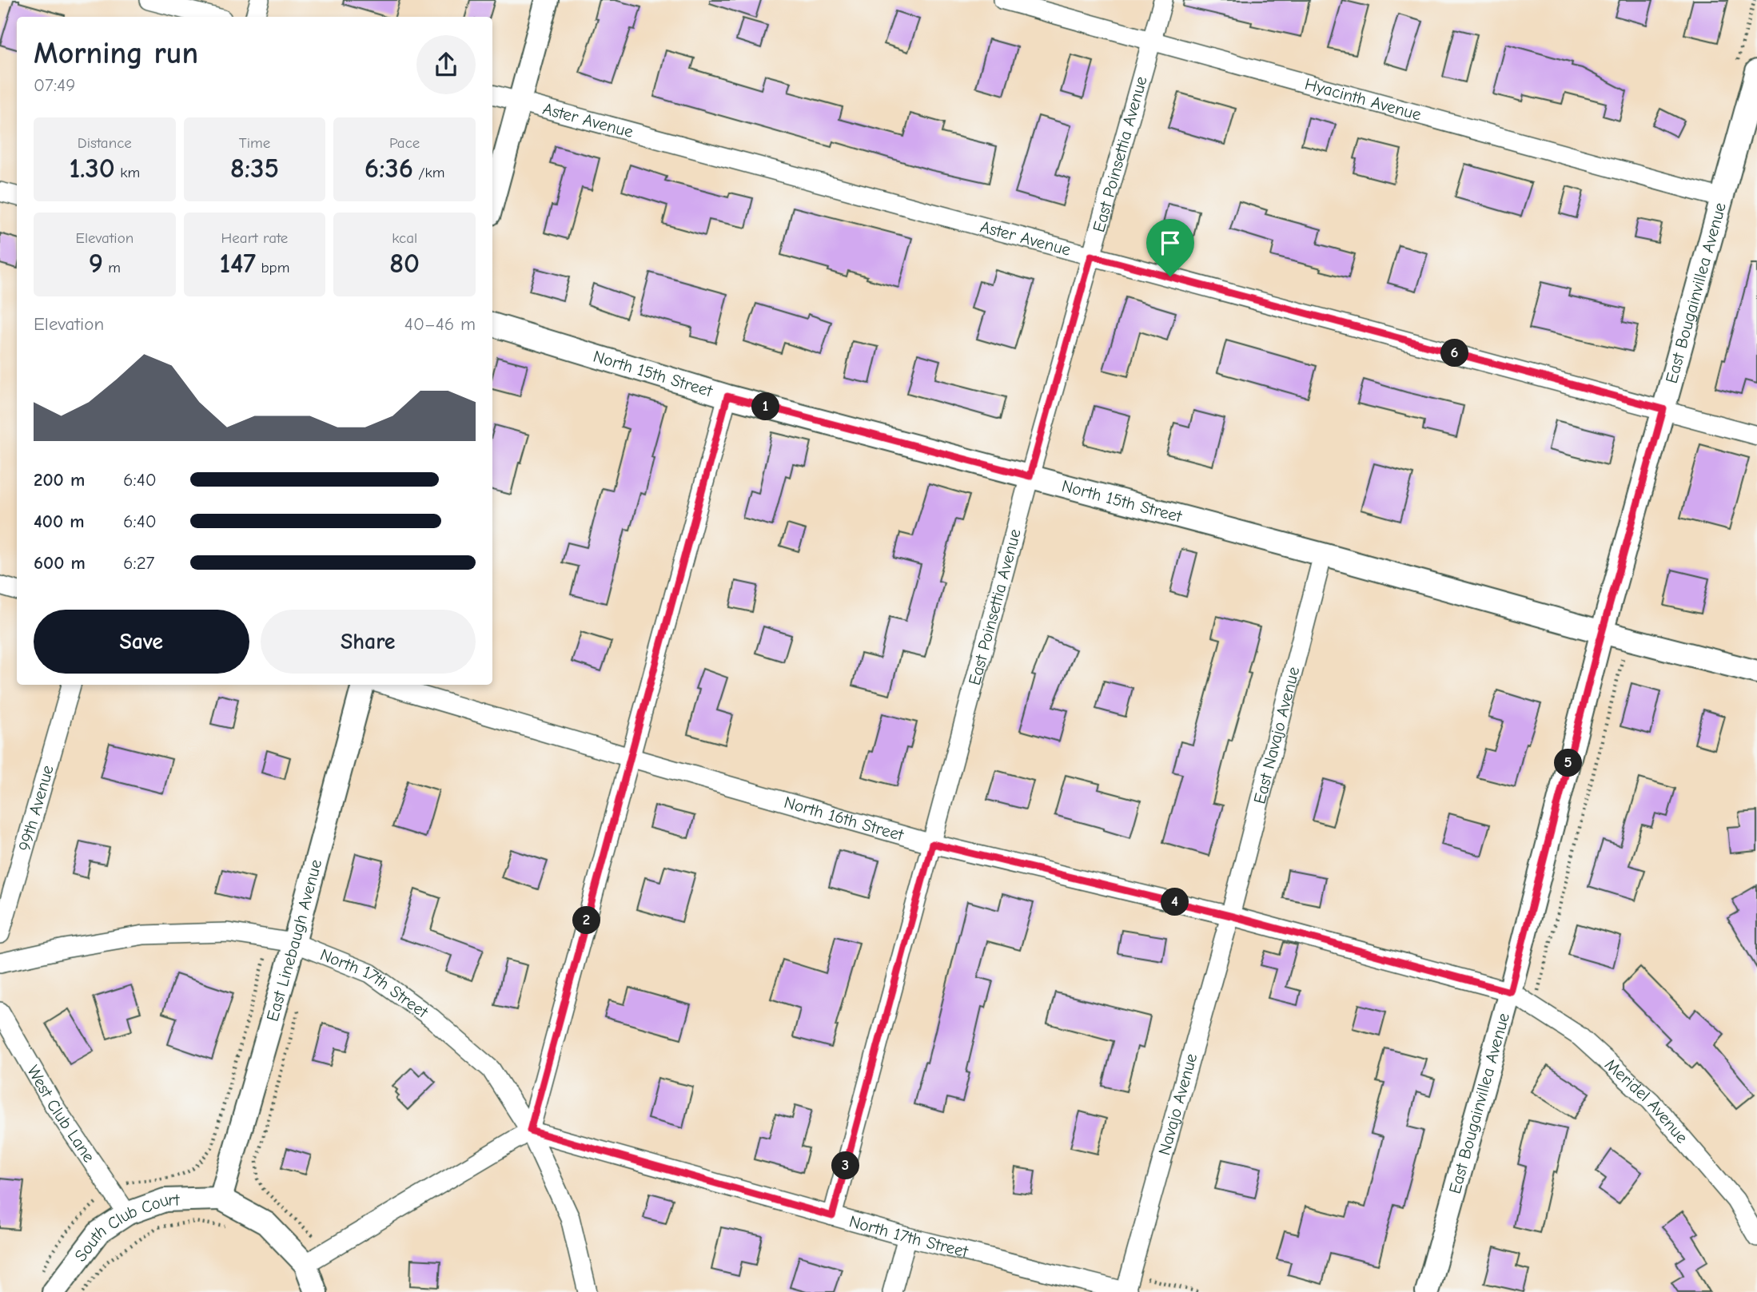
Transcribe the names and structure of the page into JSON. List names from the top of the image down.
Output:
{
  "streets": {
    "street": [
      "Hyacinth Avenue",
      "Aster Avenue",
      "East Poinsettia Avenue",
      "East Bougainvillea Avenue",
      "North 15th Street",
      "East Navajo Avenue",
      "99th Avenue",
      "North 16th Street",
      "East Linebaugh Avenue",
      "North 17th Street",
      "Meridel Avenue",
      "Navajo Avenue",
      "West Club Lane",
      "South Club Court"
    ]
  },
  "crossings": [
    ["Hyacinth Avenue", "East Poinsettia Avenue"],
    ["Hyacinth Avenue", "East Bougainvillea Avenue"],
    ["Aster Avenue", "East Poinsettia Avenue"],
    ["Aster Avenue", "East Bougainvillea Avenue"],
    ["East Poinsettia Avenue", "North 15th Street"],
    ["East Poinsettia Avenue", "North 16th Street"],
    ["East Poinsettia Avenue", "North 17th Street"],
    ["East Bougainvillea Avenue", "North 15th Street"],
    ["East Bougainvillea Avenue", "North 16th Street"],
    ["East Bougainvillea Avenue", "Meridel Avenue"],
    ["North 15th Street", "East Navajo Avenue"],
    ["East Navajo Avenue", "North 16th Street"],
    ["East Navajo Avenue", "Navajo Avenue"],
    ["North 16th Street", "Meridel Avenue"],
    ["North 16th Street", "Navajo Avenue"],
    ["East Linebaugh Avenue", "North 17th Street"],
    ["East Linebaugh Avenue", "South Club Court"],
    ["North 17th Street", "Navajo Avenue"],
    ["West Club Lane", "South Club Court"]
  ],
  "page": {
    "heading": ["Morning run", "07:49"],
    "stats": [
      ["Distance", "1.30 km"],
      ["Time", "8:35"],
      ["Pace", "6:36 /km"],
      ["Elevation", "9 m"],
      ["Heart rate", "147 bpm"],
      ["kcal", "80"]
    ],
    "chart": ["Elevation", "40–46 m"],
    "pins": [
      "6",
      "1",
      "5",
      "4",
      "2",
      "3"
    ],
    "list": [
      {
        "name": "200 m",
        "note": "6:40"
      },
      {
        "name": "400 m",
        "note": "6:40"
      },
      {
        "name": "600 m",
        "note": "6:27"
      }
    ],
    "buttons": ["Save", "Share"]
  }
}
